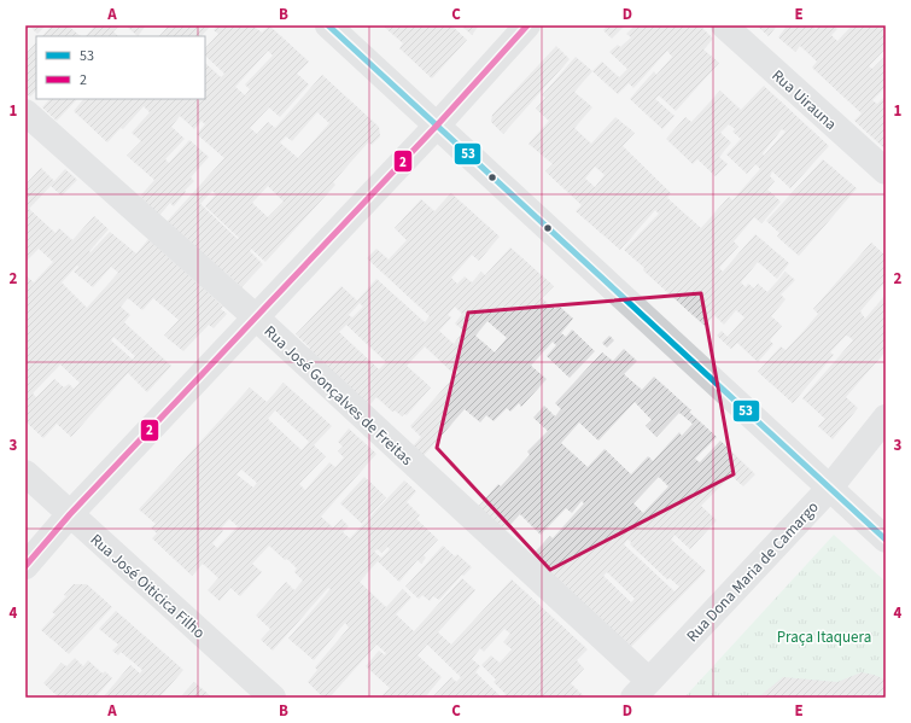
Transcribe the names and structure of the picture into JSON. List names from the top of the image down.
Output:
{
  "streets": {
    "street": [
      "Rua Uirauna",
      "Rua José Gonçalves de Freitas",
      "Rua Dona Maria de Camargo",
      "Rua José Oiticica Filho"
    ]
  },
  "crossings": [
    ["Rua José Gonçalves de Freitas", "Rua Dona Maria de Camargo"]
  ],
  "parks": ["Praça Itaquera"],
  "lines": ["transit line 53", "transit line 2"],
  "legend": ["53", "2"],
  "grid": {
    "columns": [
      "A",
      "B",
      "C",
      "D",
      "E"
    ],
    "rows": [
      "1",
      "2",
      "3",
      "4"
    ]
  }
}
